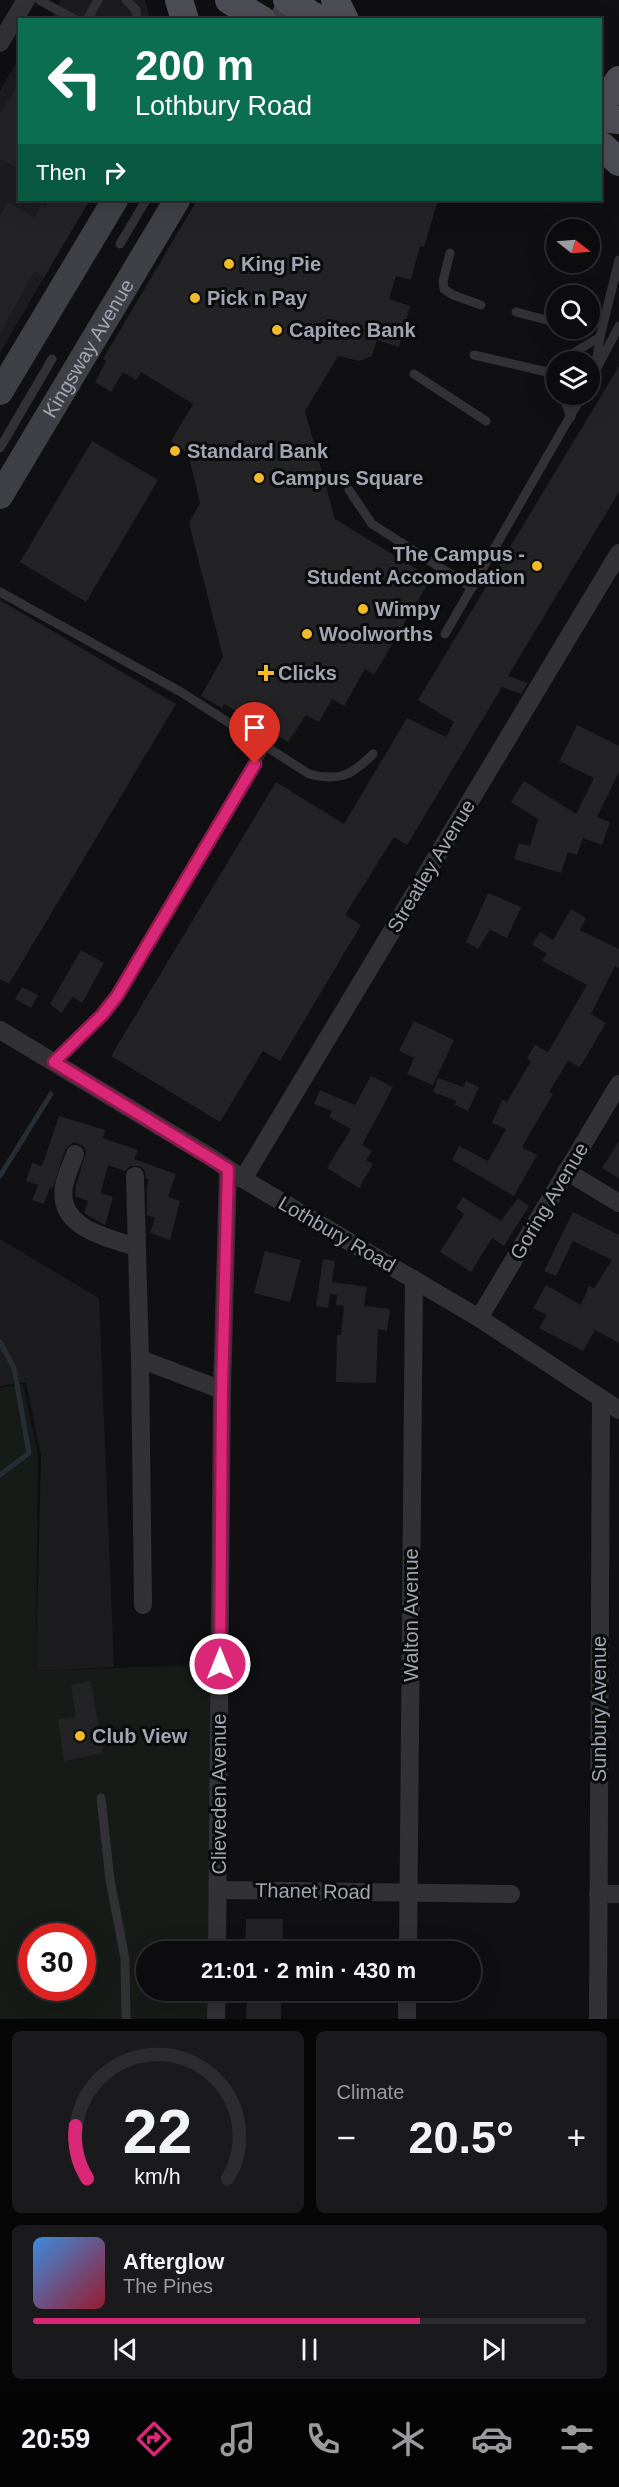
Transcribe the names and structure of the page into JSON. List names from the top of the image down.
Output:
{
  "streets": {
    "main road": ["Kingsway Avenue"],
    "street": [
      "Streatley Avenue",
      "Goring Avenue",
      "Lothbury Road",
      "Walton Avenue",
      "Sunbury Avenue",
      "Clieveden Avenue",
      "Thanet Road"
    ]
  },
  "crossings": [
    ["Streatley Avenue", "Lothbury Road"],
    ["Streatley Avenue", "Clieveden Avenue"],
    ["Goring Avenue", "Lothbury Road"],
    ["Lothbury Road", "Walton Avenue"],
    ["Lothbury Road", "Sunbury Avenue"],
    ["Lothbury Road", "Clieveden Avenue"],
    ["Walton Avenue", "Thanet Road"],
    ["Clieveden Avenue", "Thanet Road"]
  ],
  "places": {
    "other": [
      "King Pie",
      "Pick n Pay",
      "Capitec Bank",
      "Standard Bank",
      "Campus Square",
      "The Campus - Student Accomodation",
      "Wimpy",
      "Woolworths",
      "Club View"
    ],
    "health": ["Clicks"]
  },
  "north": "right",
  "page": {
    "turn": ["200 m", "Lothbury Road"],
    "then": "Then",
    "limit": "30",
    "trip": "21:01 · 2 min · 430 m",
    "tile": "Climate",
    "heat": ["−", "20.5°", "+"],
    "song": ["Afterglow", "The Pines"],
    "tabs": "20:59",
    "gauge": ["22", "km/h"]
  }
}
